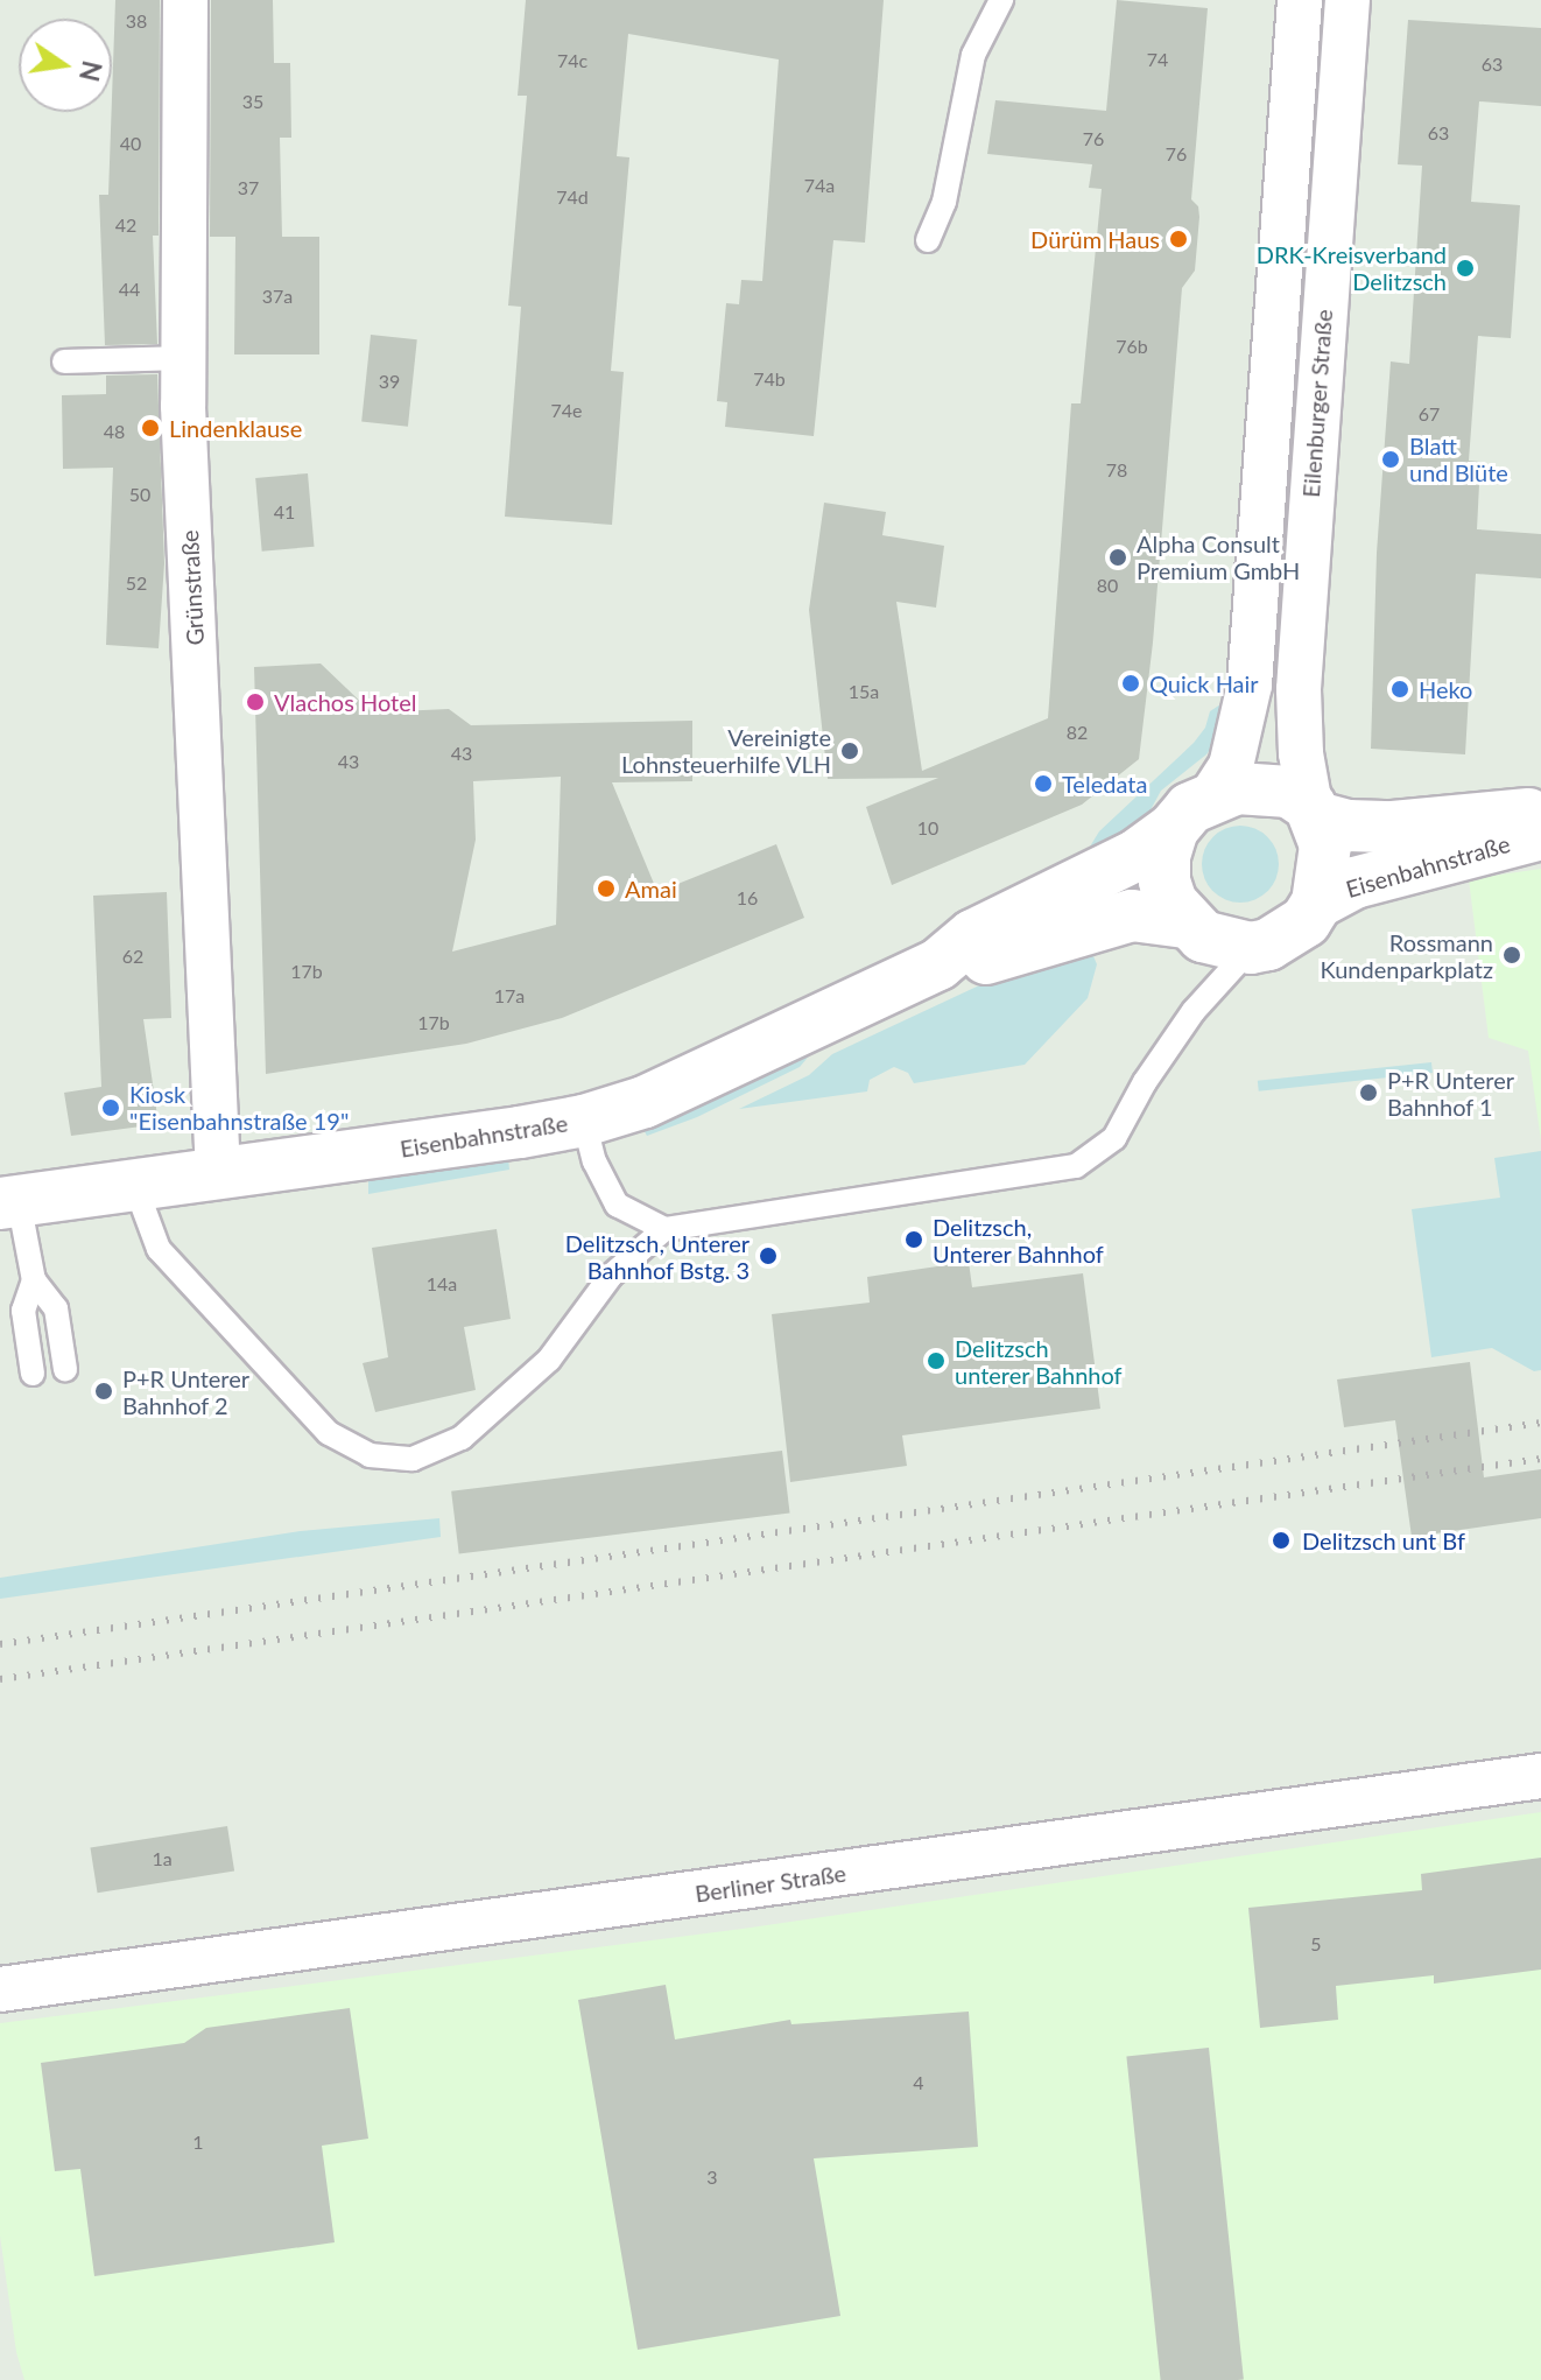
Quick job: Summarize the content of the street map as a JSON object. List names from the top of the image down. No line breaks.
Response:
{"streets":{"street":["Eilenburger Straße","Grünstraße","Eisenbahnstraße","Berliner Straße"]},"crossings":[["Eilenburger Straße","Eisenbahnstraße"],["Grünstraße","Eisenbahnstraße"]],"places":["Dürüm Haus","DRK-Kreisverband Delitzsch","Lindenklause","Blatt und Blüte","Alpha Consult Premium GmbH","Quick Hair","Heko","Vlachos Hotel","Vereinigte Lohnsteuerhilfe VLH","Teledata","Amai","Rossmann Kundenparkplatz","P+R Unterer Bahnhof 1","Kiosk \"Eisenbahnstraße 19\"","Delitzsch, Unterer Bahnhof","Delitzsch, Unterer Bahnhof Bstg. 3","Delitzsch unterer Bahnhof","P+R Unterer Bahnhof 2","Delitzsch unt Bf"],"house_numbers":["38","74","74c","63","35","63","76","40","76","74a","37","74d","42","44","37a","76b","74b","39","74e","67","48","78","50","41","52","80","15a","82","43","43","10","16","62","17b","17a","17b","14a","1a","5","4","1","3"],"north":"right"}
